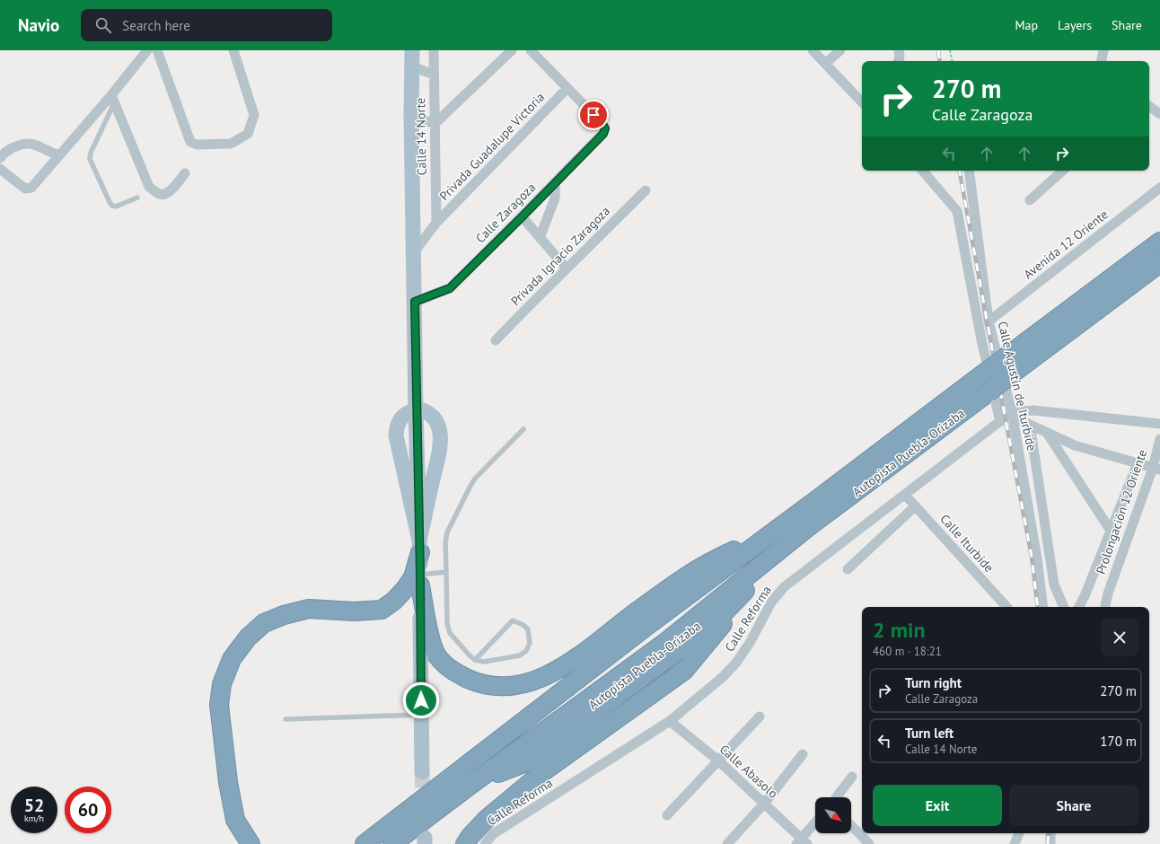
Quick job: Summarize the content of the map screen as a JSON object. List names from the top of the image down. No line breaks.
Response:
{"streets":{"highway":["Autopista Puebla-Orizaba"],"street":["Calle 14 Norte","Privada Guadalupe Victoria","Calle Zaragoza","Avenida 12 Oriente","Privada Ignacio Zaragoza","Calle Agustín de Iturbide","Prolongación 12 Oriente","Calle Iturbide","Calle Reforma","Calle Abasolo"]},"crossings":[["Calle 14 Norte","Privada Guadalupe Victoria"],["Privada Guadalupe Victoria","Calle Zaragoza"],["Avenida 12 Oriente","Calle Agustín de Iturbide"],["Calle Agustín de Iturbide","Calle Reforma"],["Calle Iturbide","Calle Reforma"],["Calle Reforma","Calle Abasolo"]],"north":"bottom right","page":{"header":"Navio","search":"Search here","nav":["Map","Layers","Share"],"turn":["270 m","Calle Zaragoza"],"heading":["2 min","460 m · 18:21"],"list":[{"name":"Turn right","note":"Calle Zaragoza","value":"270 m"},{"name":"Turn left","note":"Calle 14 Norte","value":"170 m"}],"buttons":["Exit","Share"],"speed":"52 km/h","limit":"60"}}
